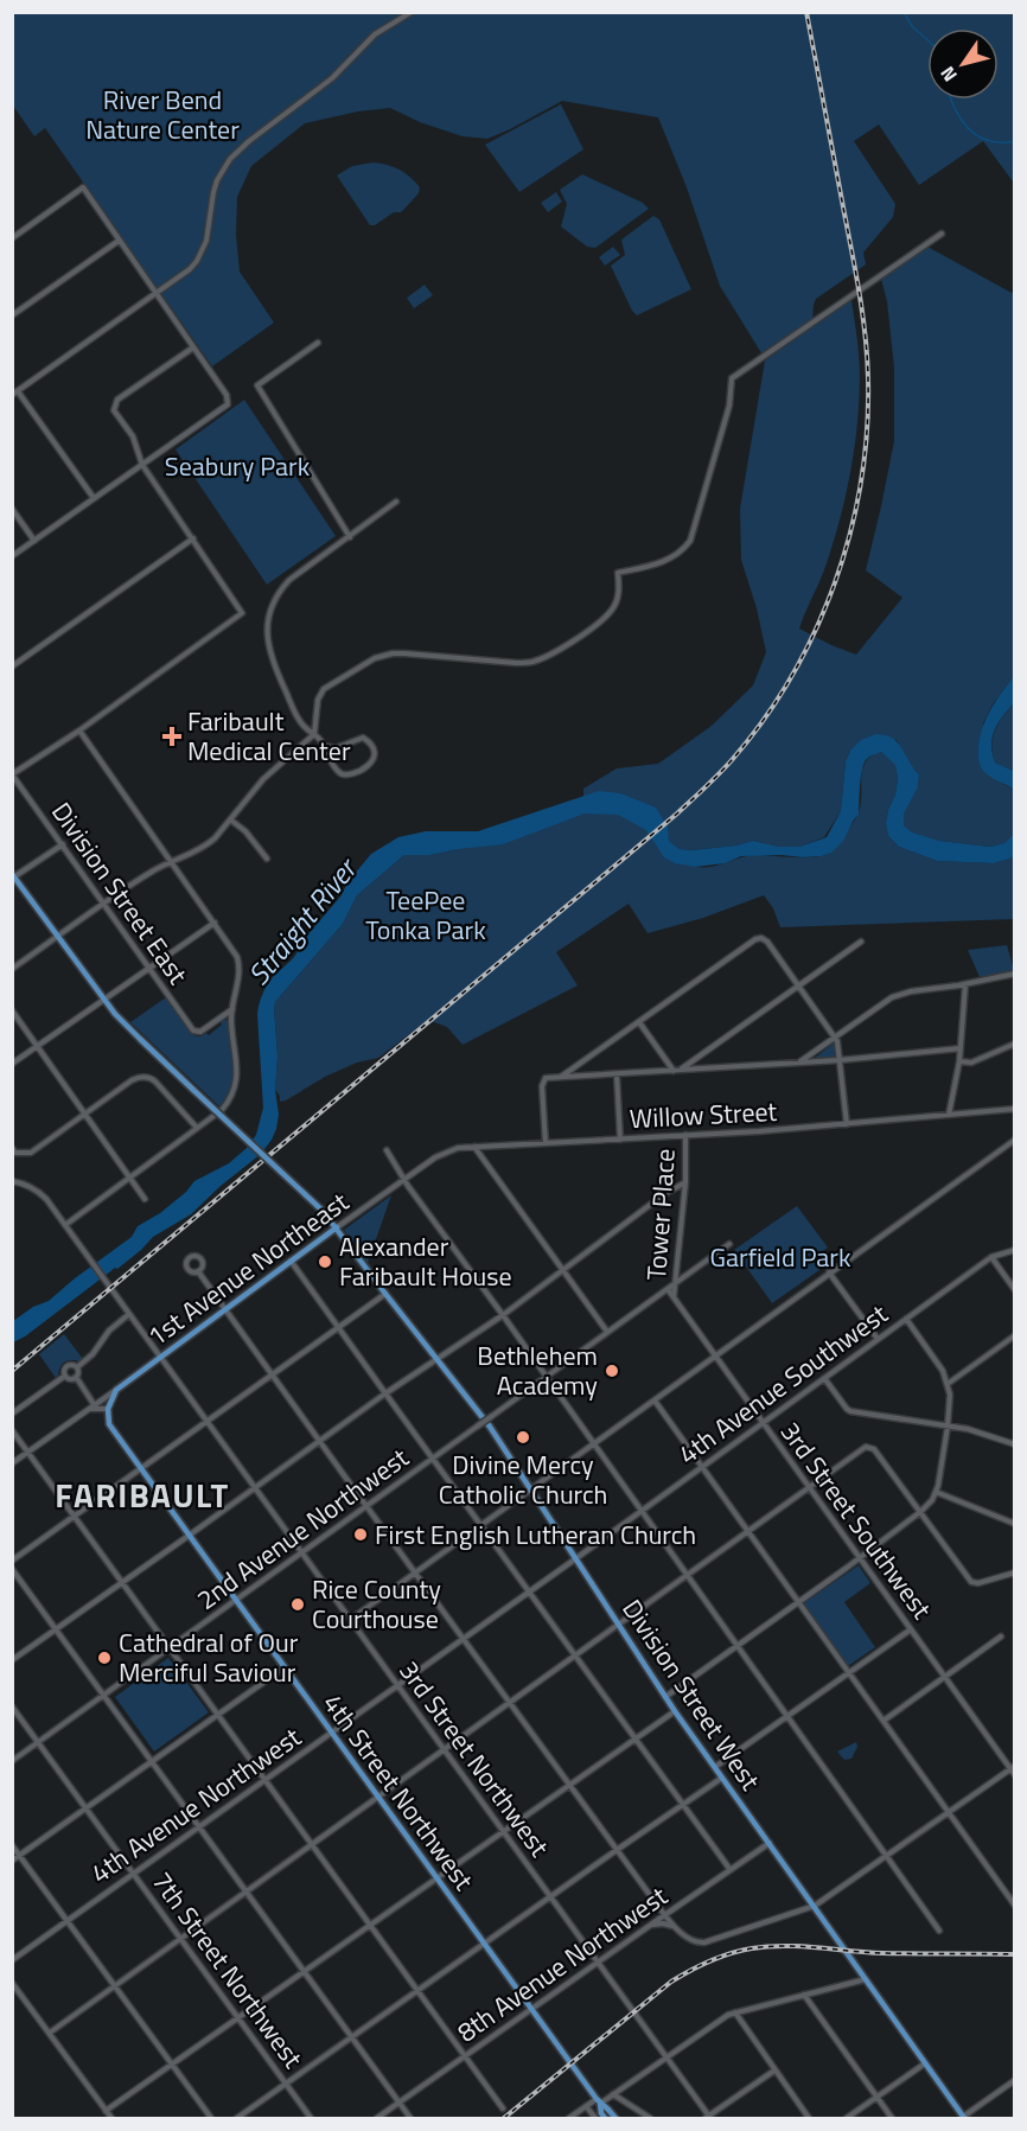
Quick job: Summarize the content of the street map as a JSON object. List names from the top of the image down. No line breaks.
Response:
{"streets":{"main road":["1st Avenue Northeast","Division Street West","4th Street Northwest"],"street":["Division Street East","Willow Street","Tower Place","4th Avenue Southwest","3rd Street Southwest","2nd Avenue Northwest","3rd Street Northwest","4th Avenue Northwest","8th Avenue Northwest","7th Street Northwest"]},"crossings":[["Willow Street","Tower Place"],["Willow Street","1st Avenue Northeast"],["Tower Place","3rd Street Southwest"],["Tower Place","2nd Avenue Northwest"],["1st Avenue Northeast","3rd Street Northwest"],["1st Avenue Northeast","4th Street Northwest"],["4th Avenue Southwest","3rd Street Southwest"],["4th Avenue Southwest","Division Street West"],["4th Avenue Southwest","4th Avenue Northwest"],["3rd Street Southwest","2nd Avenue Northwest"],["2nd Avenue Northwest","3rd Street Northwest"],["2nd Avenue Northwest","4th Street Northwest"],["2nd Avenue Northwest","7th Street Northwest"],["Division Street West","4th Avenue Northwest"],["Division Street West","8th Avenue Northwest"],["3rd Street Northwest","4th Avenue Northwest"],["3rd Street Northwest","8th Avenue Northwest"],["4th Street Northwest","4th Avenue Northwest"],["4th Street Northwest","8th Avenue Northwest"],["4th Avenue Northwest","7th Street Northwest"]],"districts":["FARIBAULT"],"water":["Straight River"],"parks":["River Bend Nature Center","Seabury Park","TeePee Tonka Park","Garfield Park"],"places":{"health":["Faribault Medical Center"],"other":["Alexander Faribault House","Bethlehem Academy","Divine Mercy Catholic Church","First English Lutheran Church","Rice County Courthouse","Cathedral of Our Merciful Saviour"]},"north":"bottom left"}
